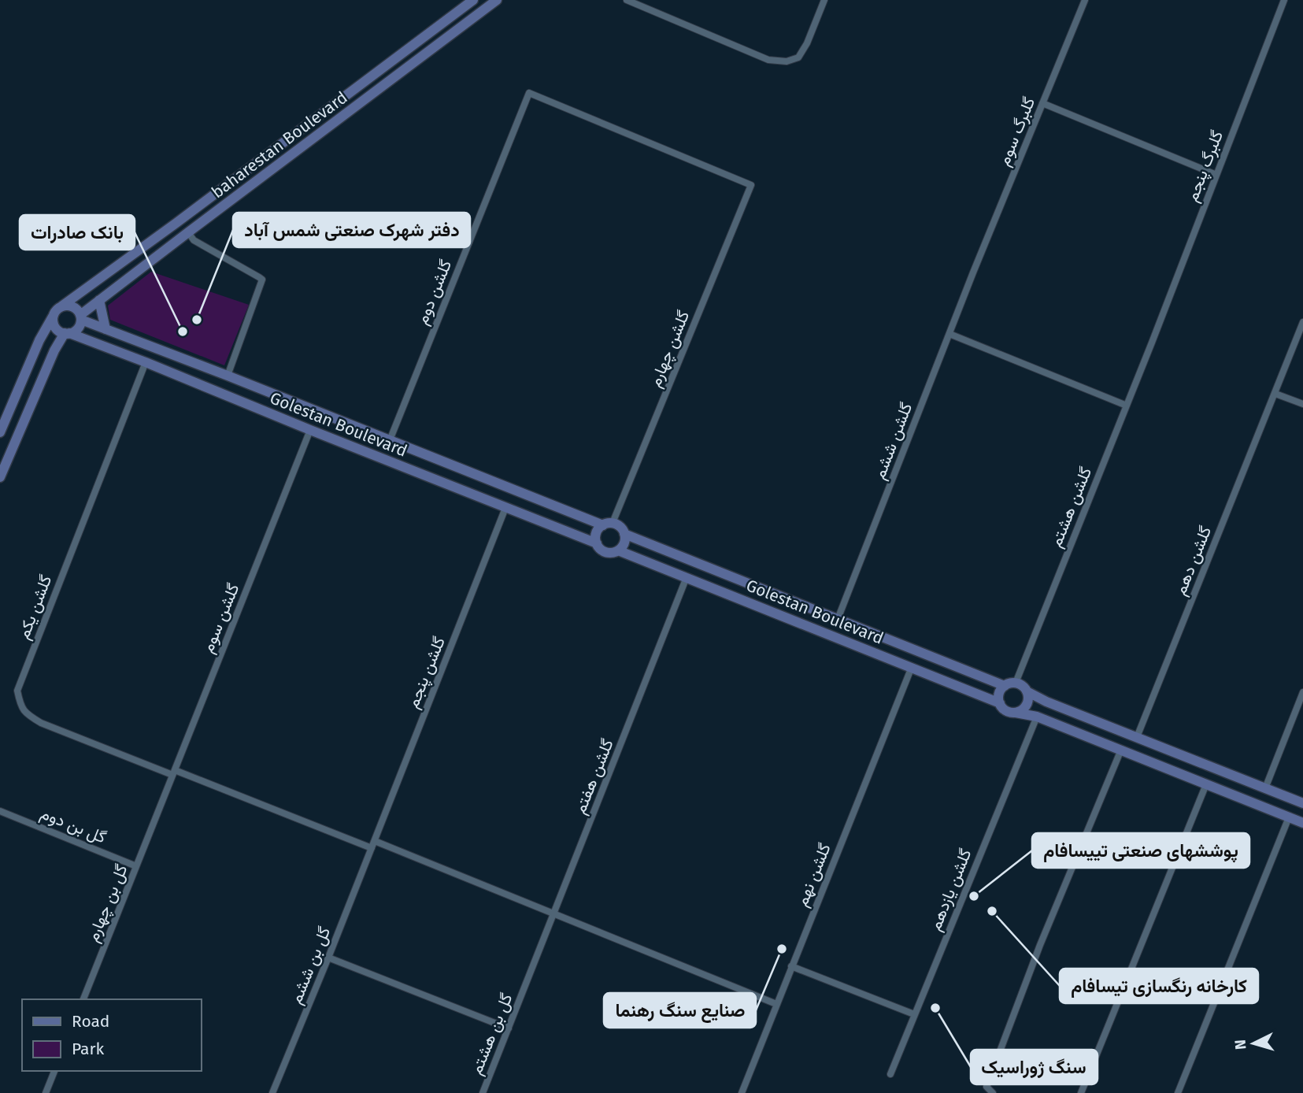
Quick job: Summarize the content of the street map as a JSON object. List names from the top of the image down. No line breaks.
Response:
{"streets":{"street":["گلبرگ سوم","baharestan Boulevard","گلبرگ پنجم","گلشن دوم","گلشن چهارم","Golestan Boulevard","گلشن ششم","گلشن هشتم","گلشن دهم","گلشن یکم","گلشن سوم","گلشن پنجم","گلشن هفتم","گل بن دوم","گلشن نهم","گلشن یازدهم","گل بن چهارم","گل بن ششم","گل بن هشتم"]},"crossings":[["گلبرگ سوم","گلشن ششم"],["baharestan Boulevard","Golestan Boulevard"],["گلبرگ پنجم","گلشن هشتم"],["گلشن دوم","گلشن چهارم"],["گلشن دوم","Golestan Boulevard"],["گلشن چهارم","Golestan Boulevard"],["Golestan Boulevard","گلشن ششم"],["Golestan Boulevard","گلشن هشتم"],["Golestan Boulevard","گلشن یکم"],["Golestan Boulevard","گلشن سوم"],["Golestan Boulevard","گلشن پنجم"],["Golestan Boulevard","گلشن هفتم"],["Golestan Boulevard","گلشن نهم"],["گلشن یکم","گلشن سوم"],["گلشن یکم","گلشن پنجم"],["گلشن یکم","گلشن هفتم"],["گلشن یکم","گلشن نهم"],["گلشن یکم","گل بن ششم"],["گلشن سوم","گل بن چهارم"],["گلشن پنجم","گل بن ششم"],["گلشن هفتم","گل بن هشتم"],["گل بن دوم","گل بن چهارم"]],"places":["دفتر شهرک صنعتی شمس آباد","بانک صادرات","پوششهای صنعتی تییسافام","کارخانه رنگسازی تیسافام","صنایع سنگ رهنما","سنگ ژوراسیک"],"legend":["Road","Park"],"north":"left"}
